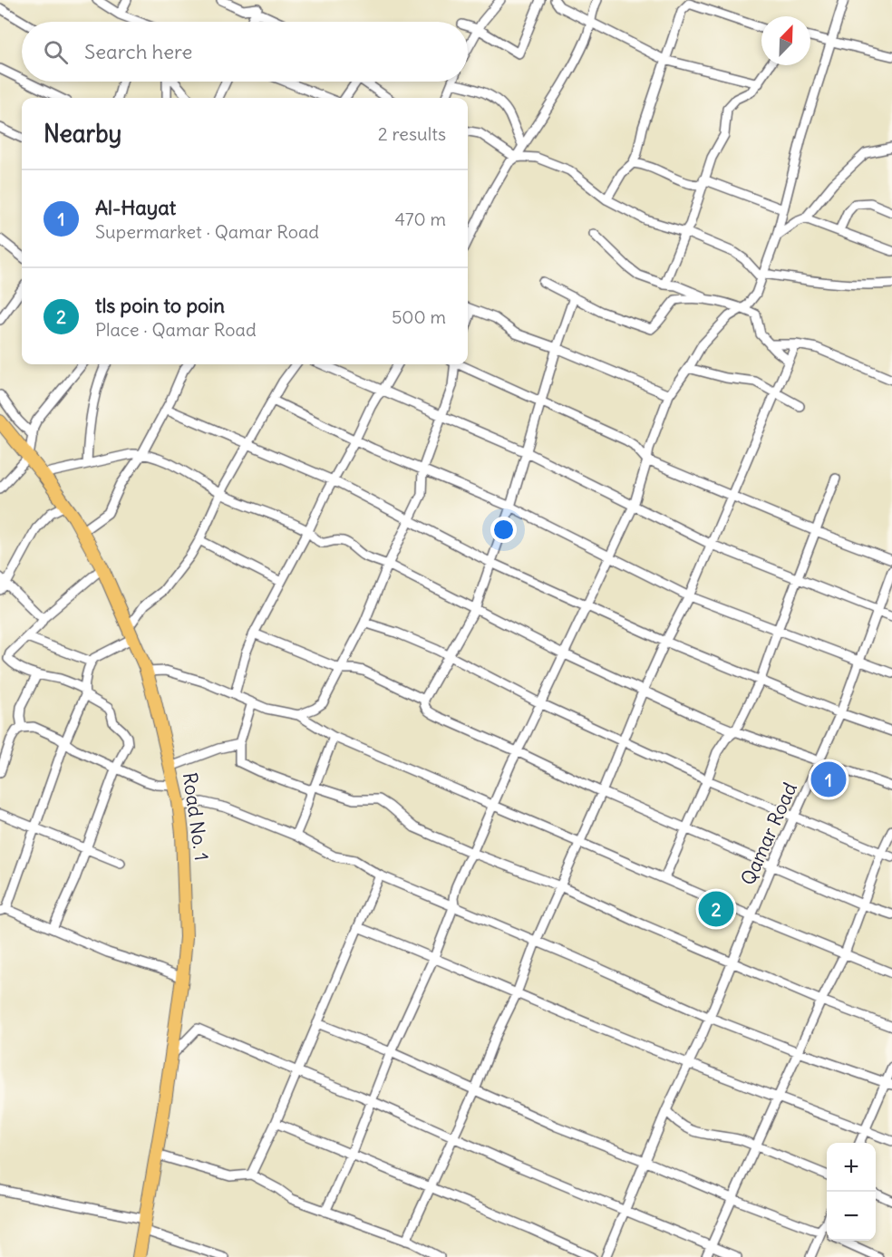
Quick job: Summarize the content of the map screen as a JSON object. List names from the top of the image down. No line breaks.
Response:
{"streets":{"highway":["Road No. 1"],"street":["Qamar Road"]},"north":"top right","page":{"search":"Search here","heading":["Nearby","2 results"],"list":[{"mark":"1","name":"Al-Hayat","note":"Supermarket · Qamar Road","value":"470 m"},{"mark":"2","name":"tls poin to poin","note":"Place · Qamar Road","value":"500 m"}],"pins":["1","2"],"map_buttons":["+","−"]}}
